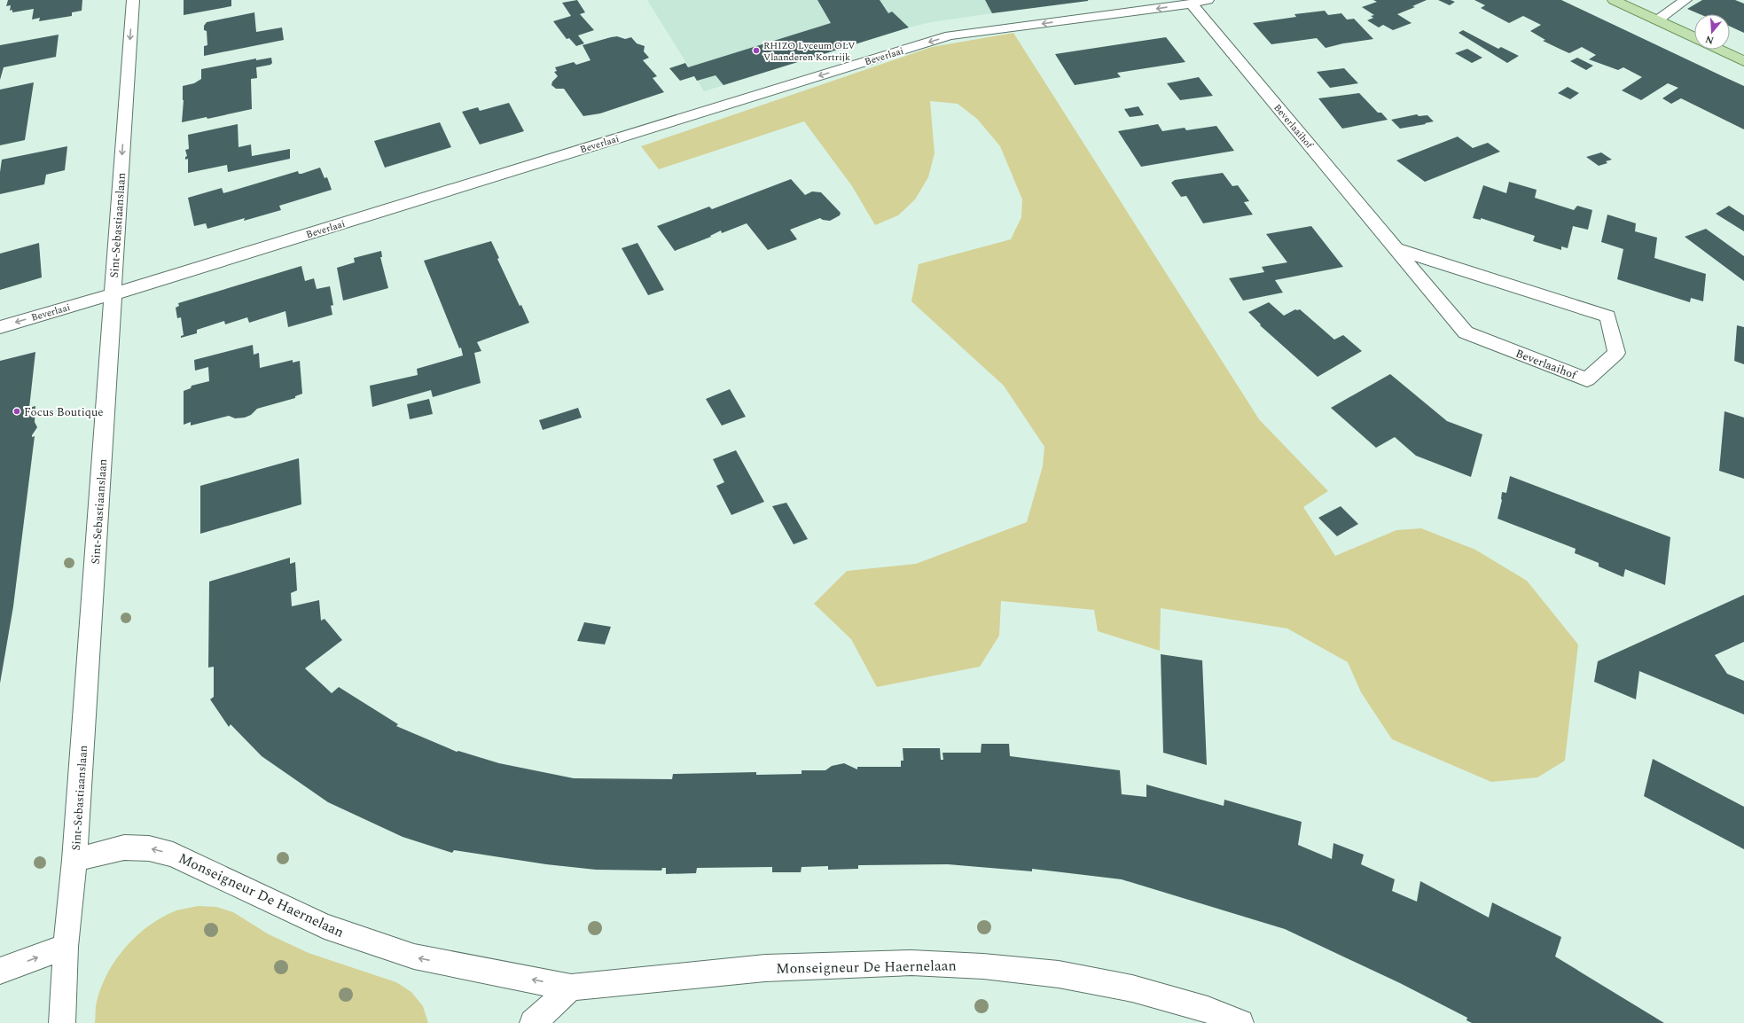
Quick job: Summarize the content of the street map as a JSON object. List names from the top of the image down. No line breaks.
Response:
{"streets":{"street":["Beverlaai","Beverlaaihof","Sint-Sebastiaanslaan","Monseigneur De Haernelaan"]},"crossings":[["Beverlaai","Beverlaaihof"],["Beverlaai","Sint-Sebastiaanslaan"],["Sint-Sebastiaanslaan","Monseigneur De Haernelaan"]],"one_way":["Beverlaai","Monseigneur De Haernelaan"],"places":["RHIZO Lyceum OLV Vlaanderen Kortrijk","Focus Boutique"],"north":"bottom"}
